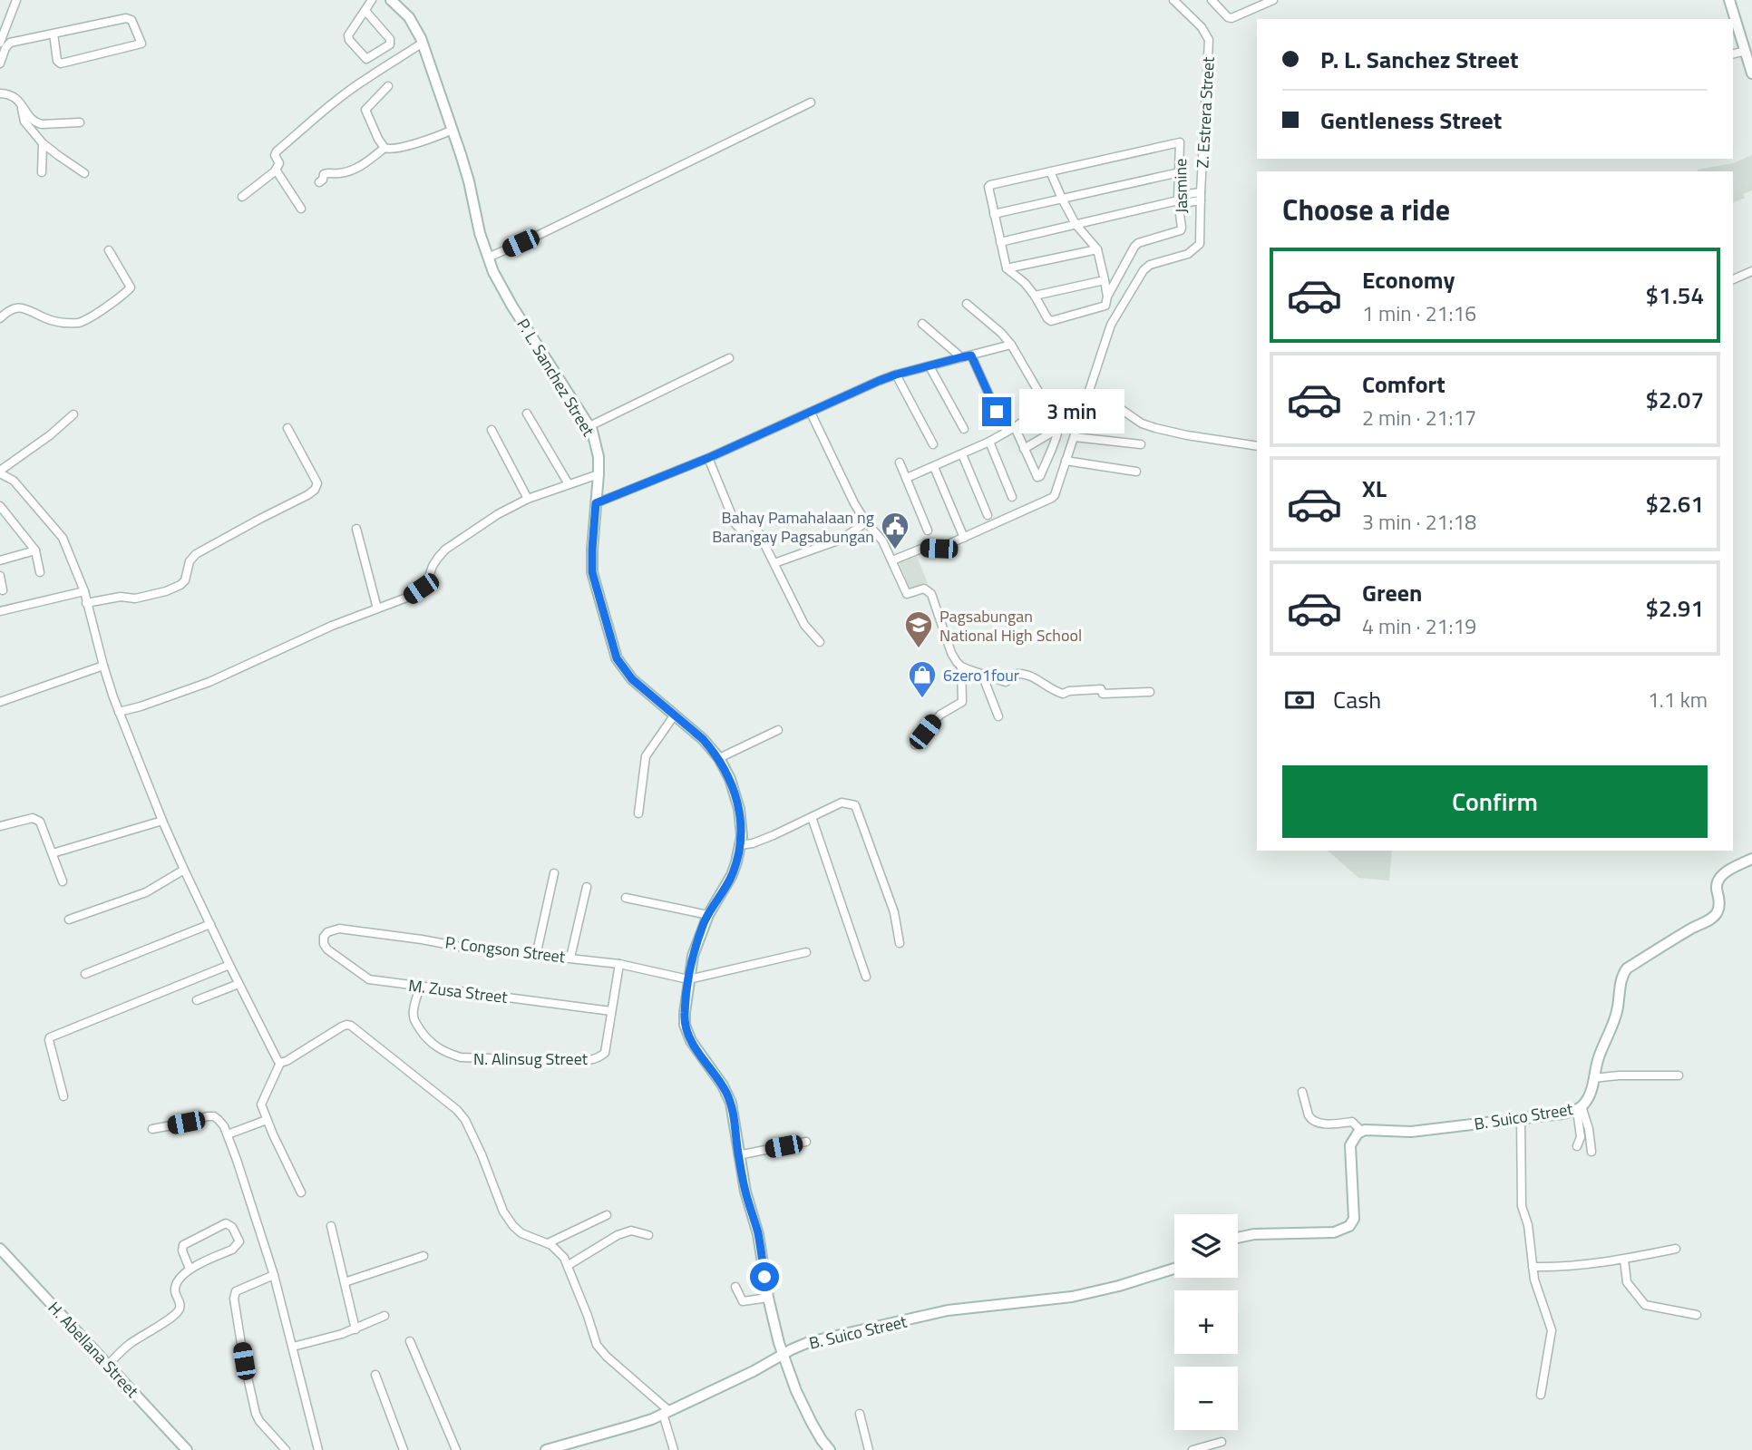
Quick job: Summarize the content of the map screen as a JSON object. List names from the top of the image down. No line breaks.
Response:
{"streets":{"street":["Z. Estrera Street","Jasmine","P. L. Sanchez Street","P. Congson Street","M. Zusa Street","N. Alinsug Street","B. Suico Street","H. Abellana Street"]},"crossings":[["P. L. Sanchez Street","P. Congson Street"],["P. L. Sanchez Street","B. Suico Street"],["P. Congson Street","M. Zusa Street"],["P. Congson Street","N. Alinsug Street"],["M. Zusa Street","N. Alinsug Street"]],"places":{"public building":["Bahay Pamahalaan ng Barangay Pagsabungan"],"school or university":["Pagsabungan National High School"],"shop":["6zero1four"]},"page":{"banner":["P. L. Sanchez Street","Gentleness Street"],"heading":"Choose a ride","list":[{"name":"Economy","note":"1 min · 21:16","value":"$1.54"},{"name":"Comfort","note":"2 min · 21:17","value":"$2.07"},{"name":"XL","note":"3 min · 21:18","value":"$2.61"},{"name":"Green","note":"4 min · 21:19","value":"$2.91"}],"bubble":"3 min","pay":["Cash","1.1 km"],"buttons":"Confirm","map_buttons":["+","−"]}}
